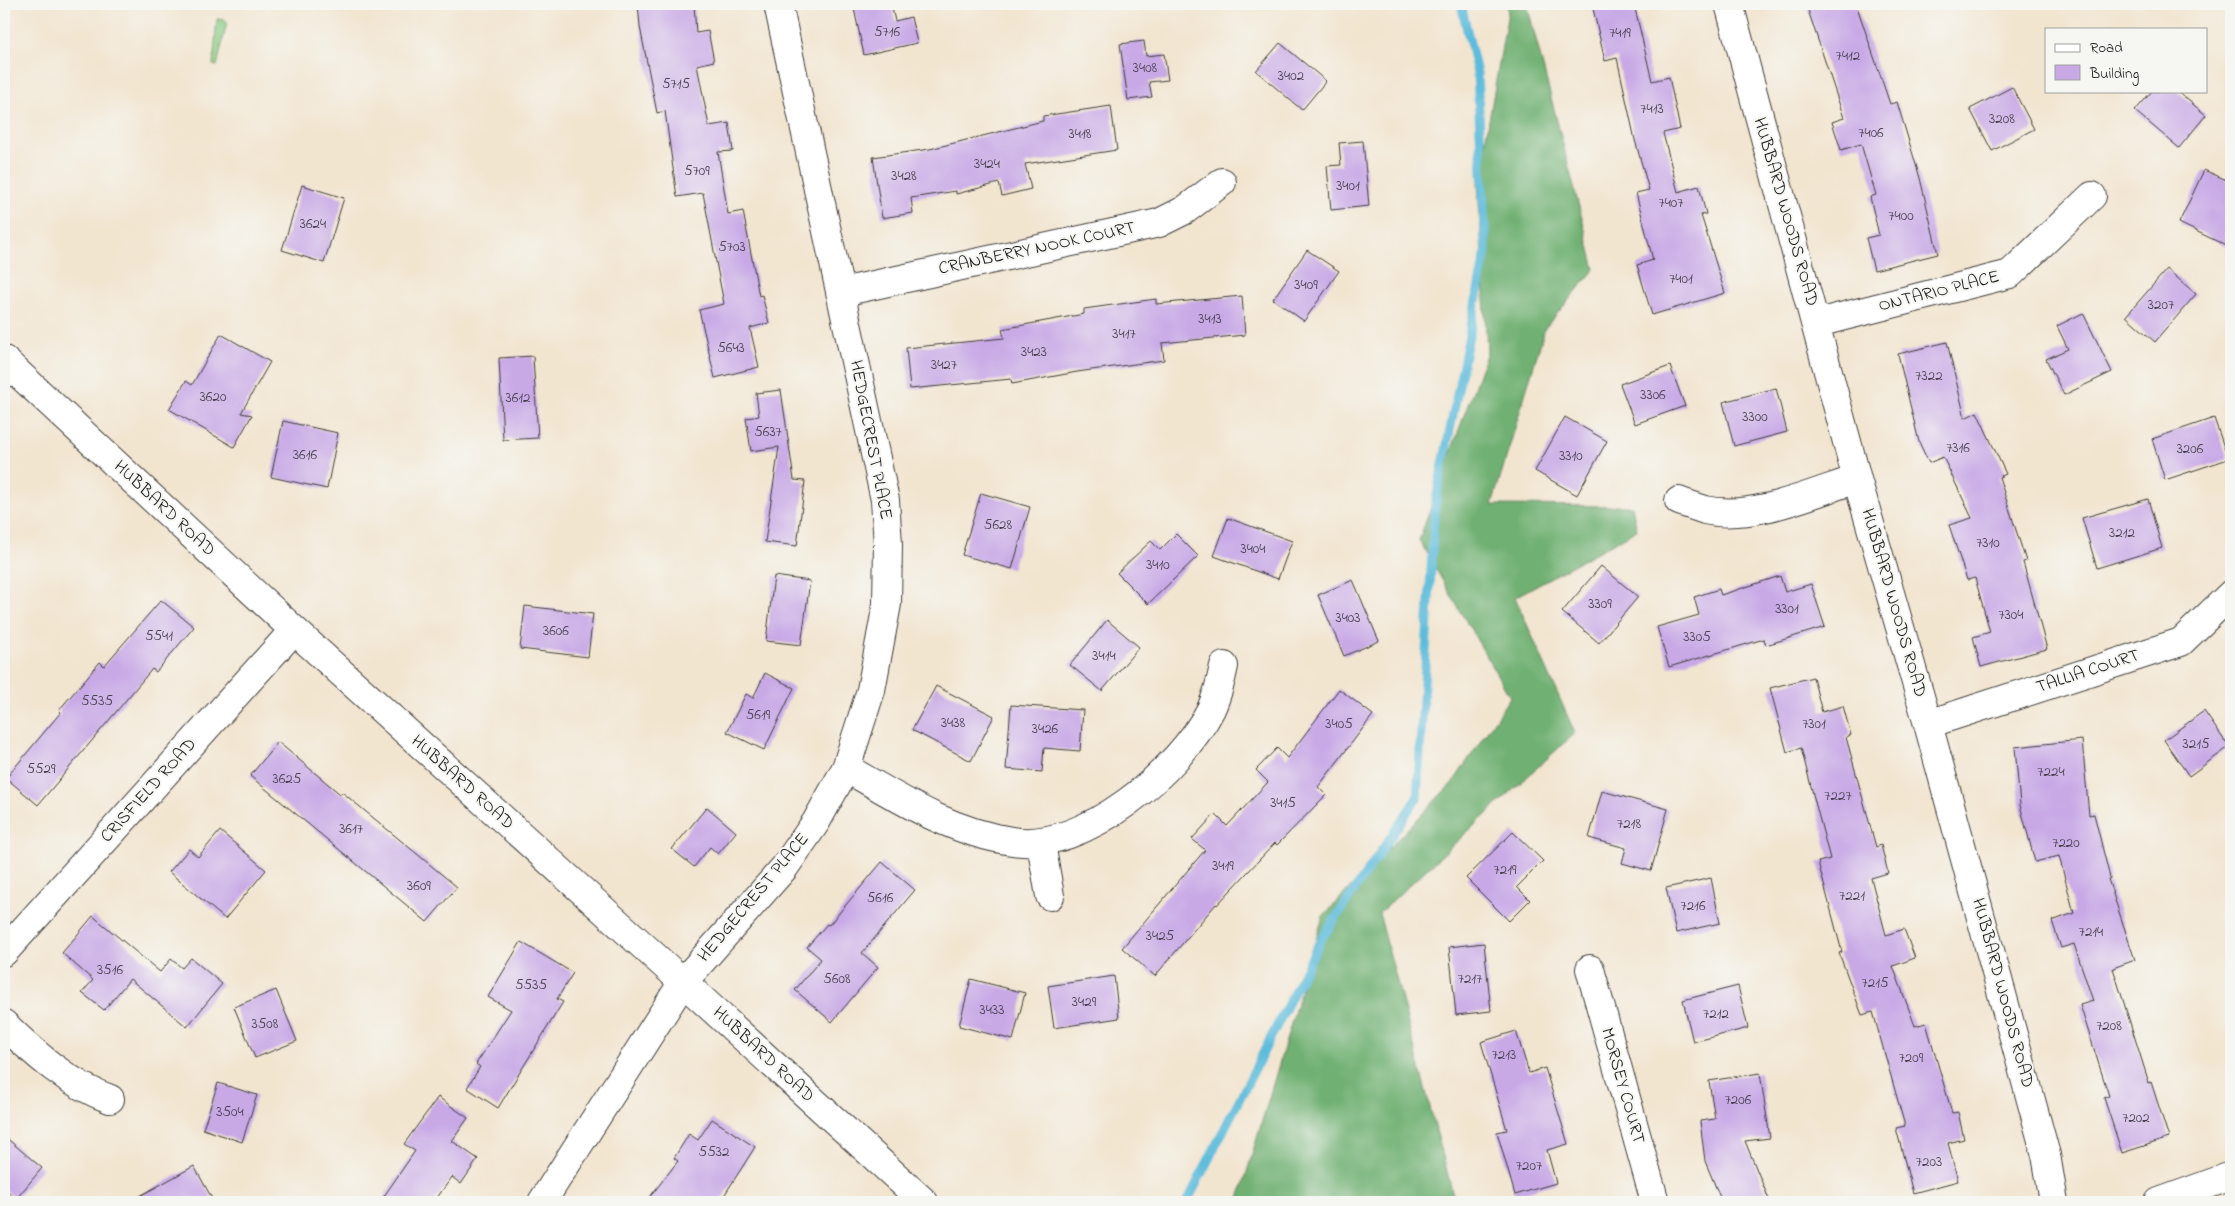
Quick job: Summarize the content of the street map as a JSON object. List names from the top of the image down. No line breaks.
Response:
{"streets":{"street":["HUBBARD WOODS ROAD","CRANBERRY NOOK COURT","ONTARIO PLACE","HEDGECREST PLACE","HUBBARD ROAD","TALLIA COURT","CRISFIELD ROAD","MORSEY COURT"]},"crossings":[["HUBBARD WOODS ROAD","ONTARIO PLACE"],["HUBBARD WOODS ROAD","TALLIA COURT"],["CRANBERRY NOOK COURT","HEDGECREST PLACE"],["HEDGECREST PLACE","HUBBARD ROAD"],["HUBBARD ROAD","CRISFIELD ROAD"]],"house_numbers":["5716","7419","7412","3408","3402","5715","7413","3208","7406","3418","3424","5709","3428","3401","7407","7400","3624","5703","7401","3409","3207","3413","3417","5643","3423","3427","7322","3306","3620","3612","3300","5637","7316","3206","3616","3310","5628","3212","7310","3404","3410","3309","3301","7304","3403","3606","5541","3305","3414","5535","5619","3438","3405","7301","3426","3215","5529","7224","3625","7227","3415","7218","3617","7220","3419","7219","3609","7221","5616","7216","7214","3425","3516","5608","7217","7215","5535","3429","3433","7212","3508","7208","7213","7209","7206","3504","7202","5532","7203","7207"],"legend":["Road","Building"]}
